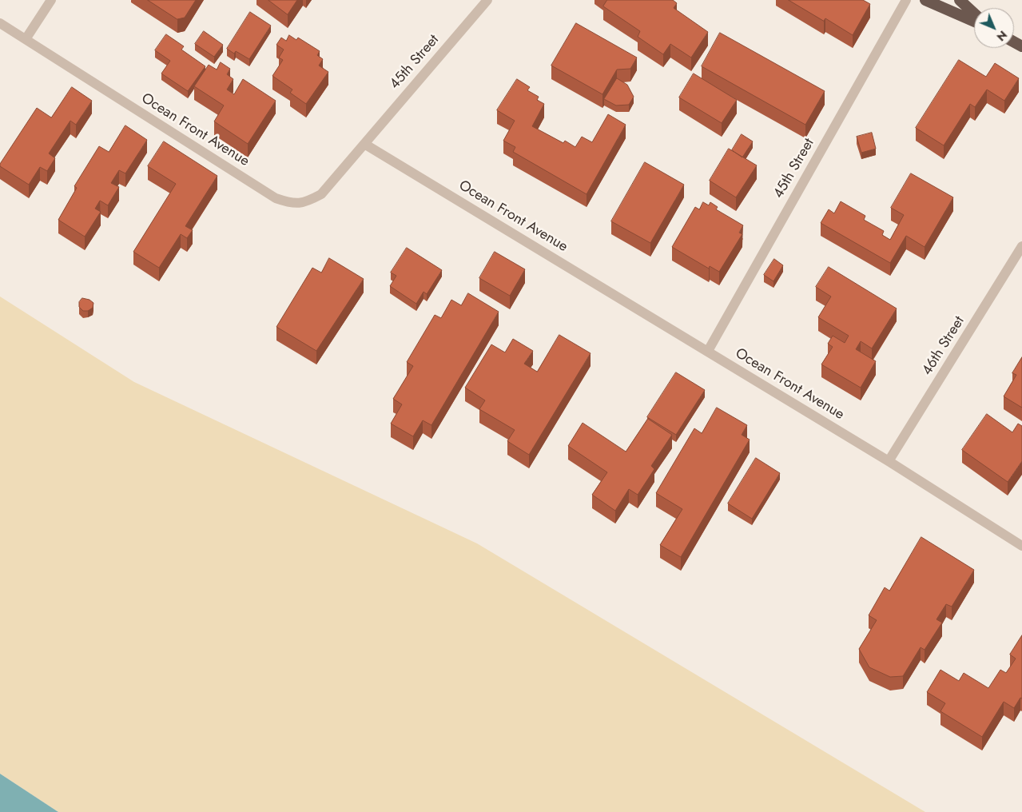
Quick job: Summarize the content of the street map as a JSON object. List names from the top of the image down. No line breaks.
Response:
{"streets":{"street":["45th Street","Ocean Front Avenue","46th Street"]},"crossings":[["45th Street","Ocean Front Avenue"],["Ocean Front Avenue","46th Street"]],"north":"bottom right"}
